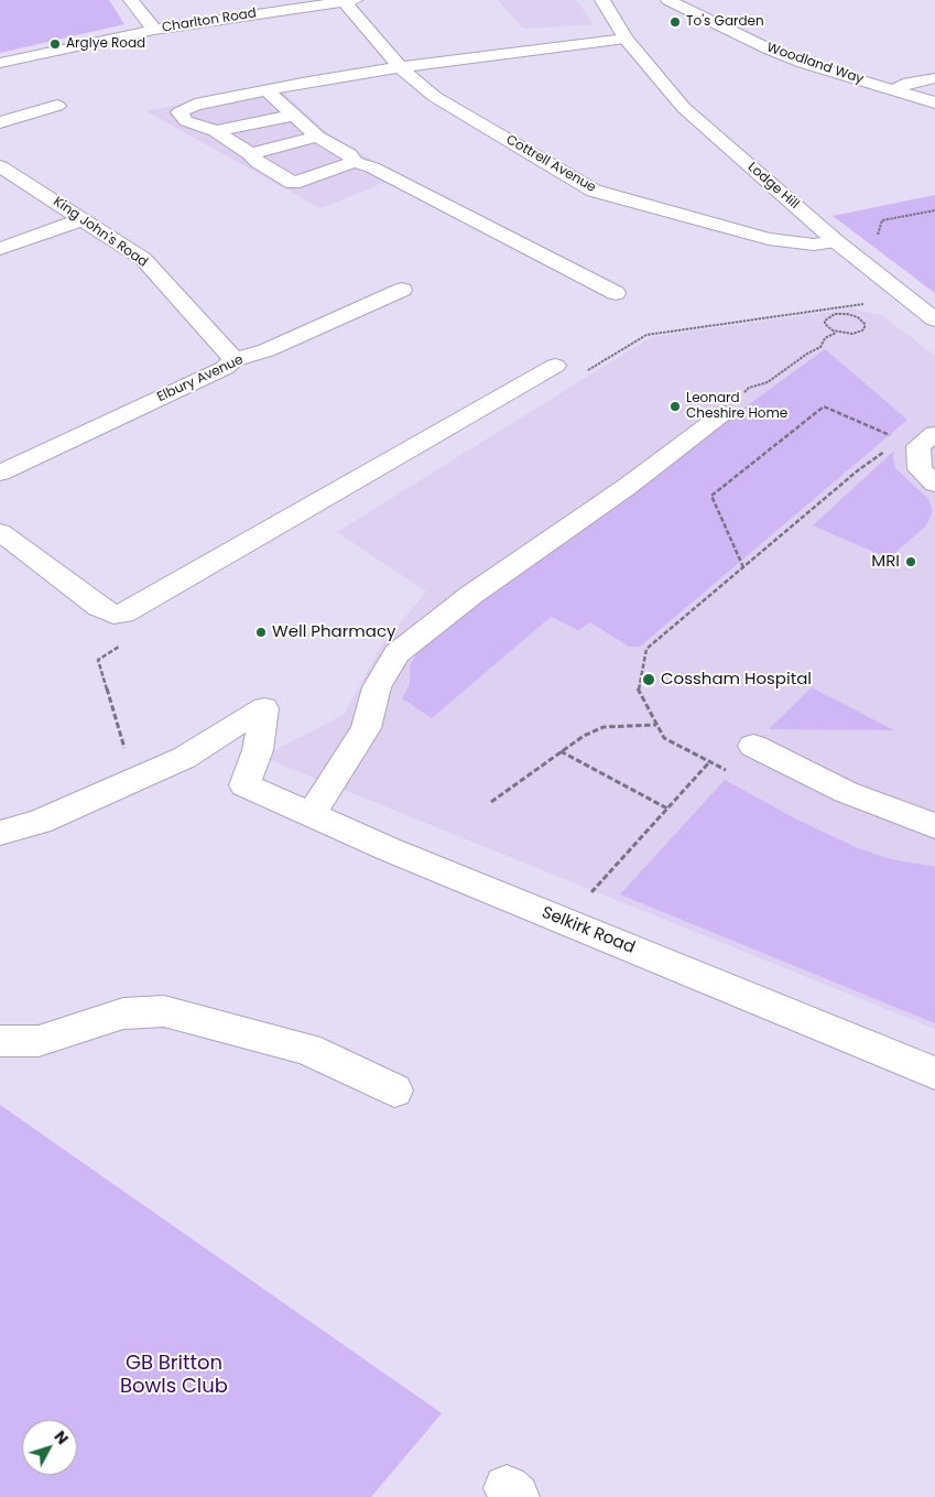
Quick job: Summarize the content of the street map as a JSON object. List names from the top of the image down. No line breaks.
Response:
{"streets":{"street":["Charlton Road","Woodland Way","Cottrell Avenue","Lodge Hill","King John's Road","Elbury Avenue","Selkirk Road"]},"crossings":[["Charlton Road","Cottrell Avenue"],["Cottrell Avenue","Lodge Hill"],["King John's Road","Elbury Avenue"]],"parks":["GB Britton Bowls Club"],"places":["To's Garden","Arglye Road","Leonard Cheshire Home","MRI","Well Pharmacy","Cossham Hospital"],"north":"top right"}
